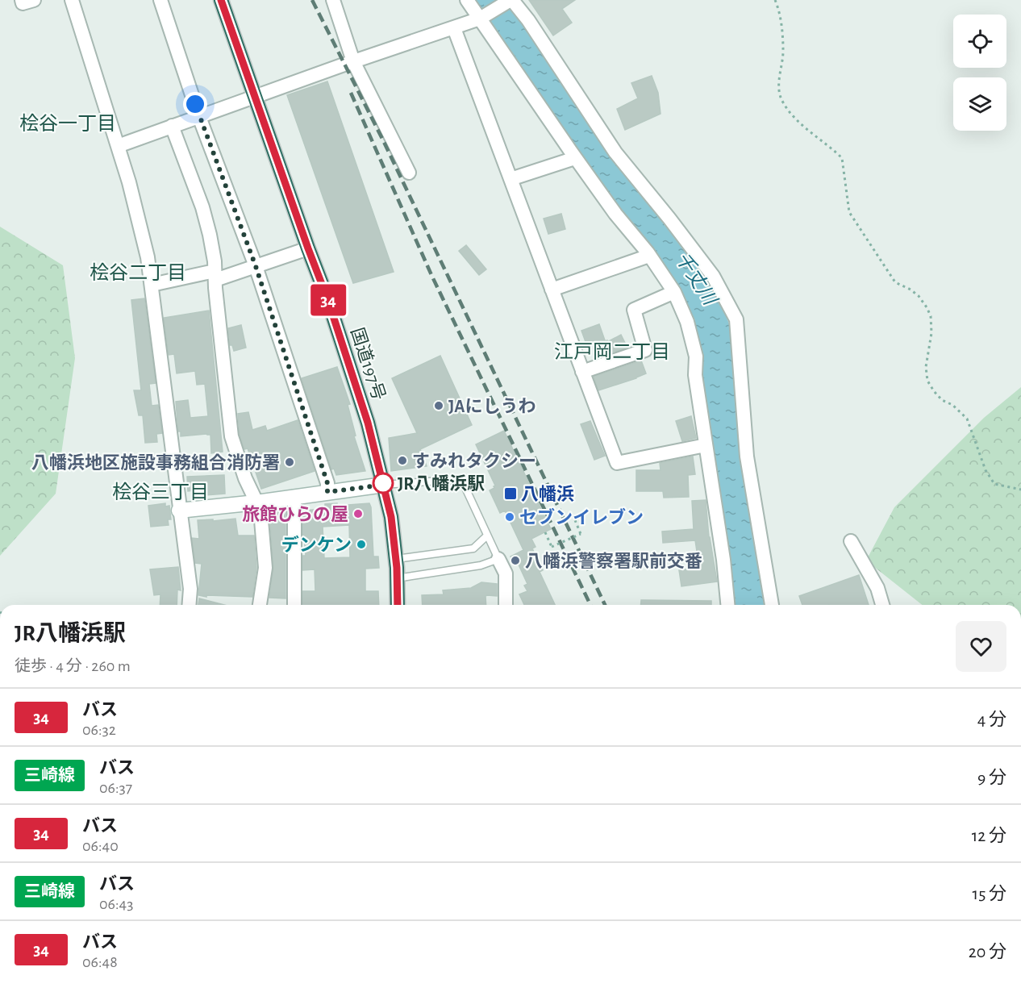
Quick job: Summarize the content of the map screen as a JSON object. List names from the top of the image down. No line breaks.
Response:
{"streets":{"highway":["国道197号"]},"districts":["桧谷一丁目","桧谷二丁目","江戸岡二丁目","桧谷三丁目"],"water":["千丈川"],"places":{"other":["JAにしうわ","すみれタクシー","八幡浜地区施設事務組合消防署","JR八幡浜駅","旅館ひらの屋","セブンイレブン","デンケン","八幡浜警察署駅前交番"],"transit":["八幡浜"]},"lines":["bus line 34"],"page":{"on_map":"34","heading":["JR八幡浜駅","徒歩 · 4 分 · 260 m"],"list":[{"mark":"34","name":"バス","note":"06:32","value":"4 分"},{"mark":"三崎線","name":"バス","note":"06:37","value":"9 分"},{"mark":"34","name":"バス","note":"06:40","value":"12 分"},{"mark":"三崎線","name":"バス","note":"06:43","value":"15 分"},{"mark":"34","name":"バス","note":"06:48","value":"20 分"}]}}
